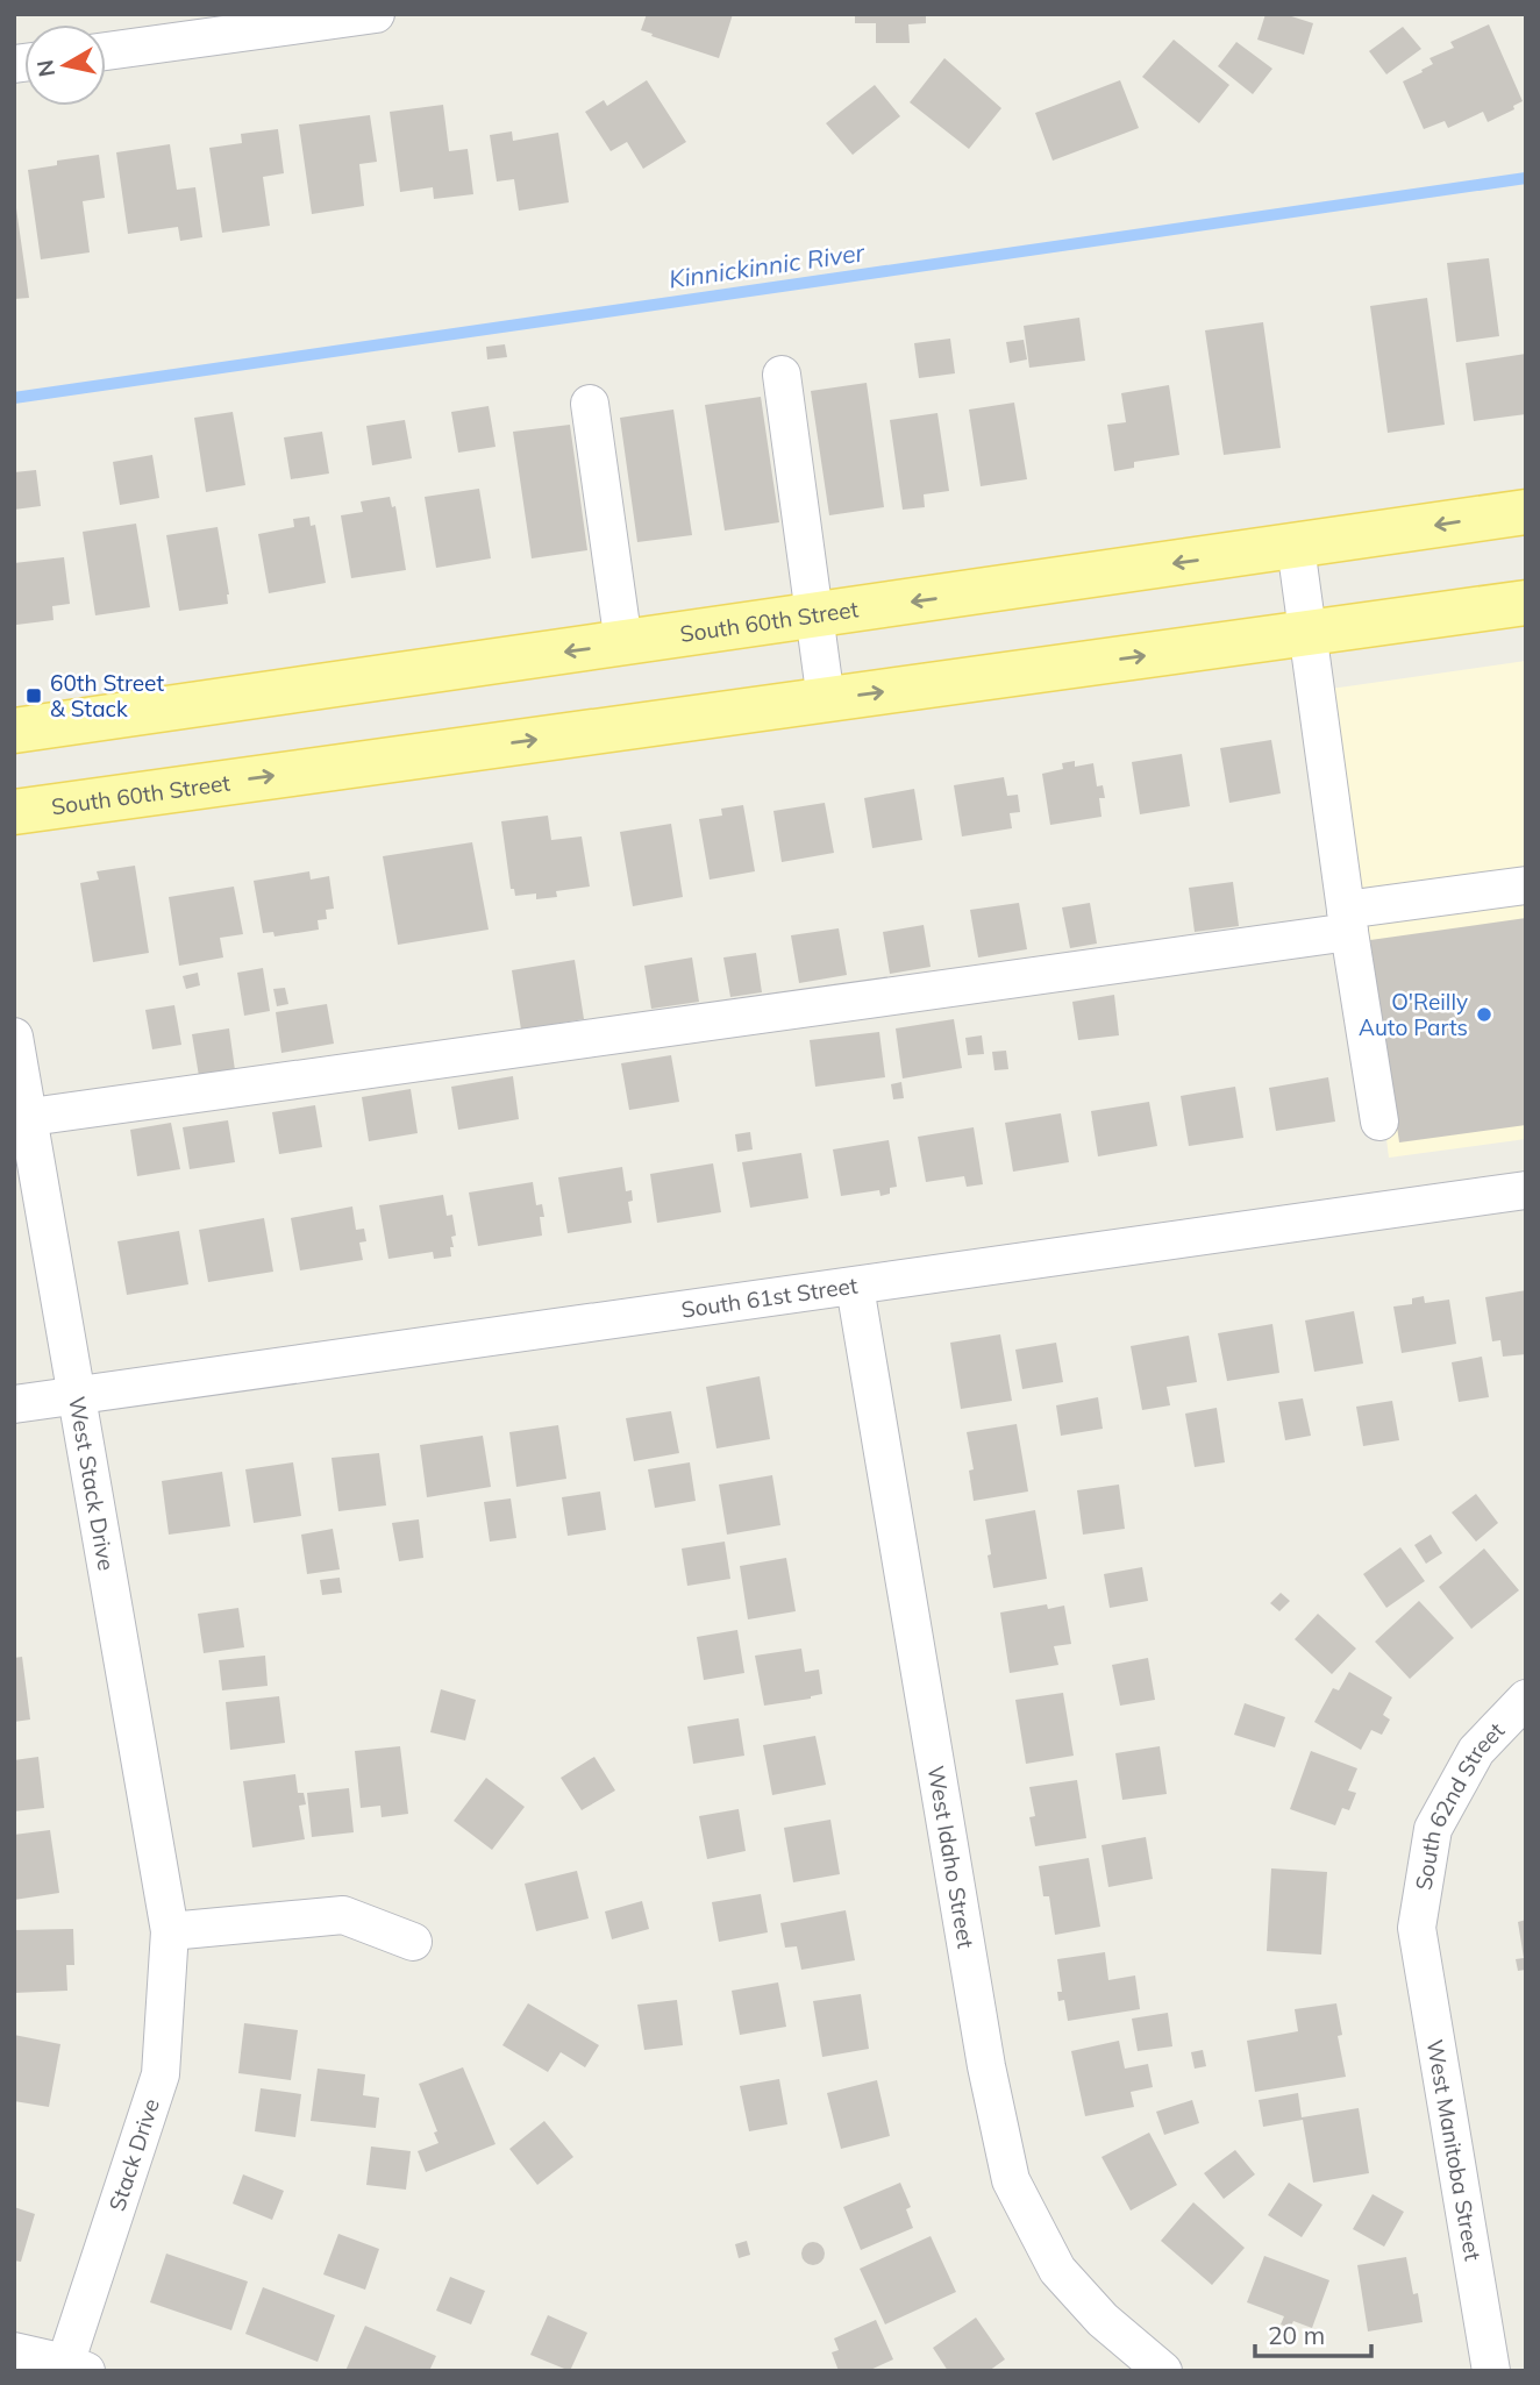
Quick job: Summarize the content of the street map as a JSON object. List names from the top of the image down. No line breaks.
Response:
{"streets":{"main road":["South 60th Street"],"street":["South 61st Street","West Stack Drive","South 62nd Street","West Idaho Street","West Manitoba Street","Stack Drive"]},"crossings":[["South 61st Street","West Stack Drive"],["South 61st Street","West Idaho Street"],["West Stack Drive","Stack Drive"],["South 62nd Street","West Manitoba Street"]],"water":["Kinnickinnic River"],"places":{"transit":["60th Street & Stack"],"other":["O'Reilly Auto Parts"]},"scale_bar":"20 m","north":"left"}
